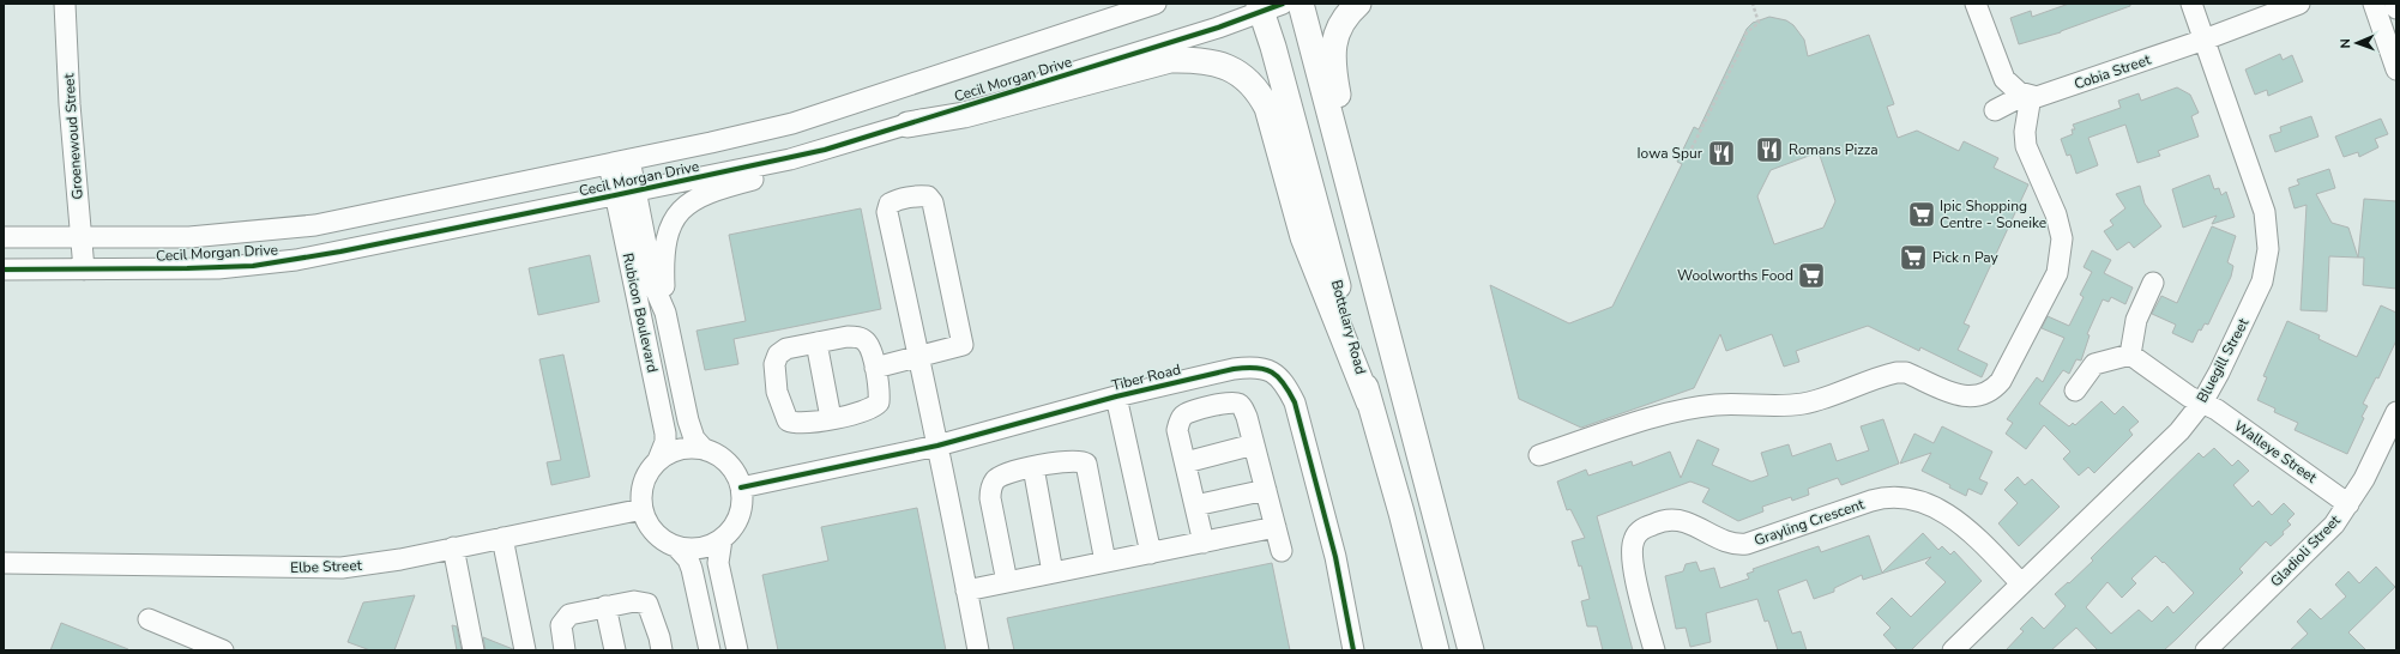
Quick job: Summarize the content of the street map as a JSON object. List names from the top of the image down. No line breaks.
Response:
{"streets":{"main road":["Bottelary Road"],"street":["Cobia Street","Cecil Morgan Drive","Groenewoud Street","Rubicon Boulevard","Bluegill Street","Tiber Road","Walleye Street","Grayling Crescent","Gladioli Street","Elbe Street"]},"crossings":[["Cobia Street","Bluegill Street"],["Cecil Morgan Drive","Groenewoud Street"],["Cecil Morgan Drive","Rubicon Boulevard"],["Cecil Morgan Drive","Bottelary Road"],["Rubicon Boulevard","Tiber Road"],["Rubicon Boulevard","Elbe Street"],["Bluegill Street","Walleye Street"],["Bluegill Street","Grayling Crescent"],["Tiber Road","Elbe Street"],["Walleye Street","Gladioli Street"]],"places":{"restaurant":["Romans Pizza","Iowa Spur"],"supermarket":["Ipic Shopping Centre - Soneike","Pick n Pay","Woolworths Food"]},"north":"left"}
